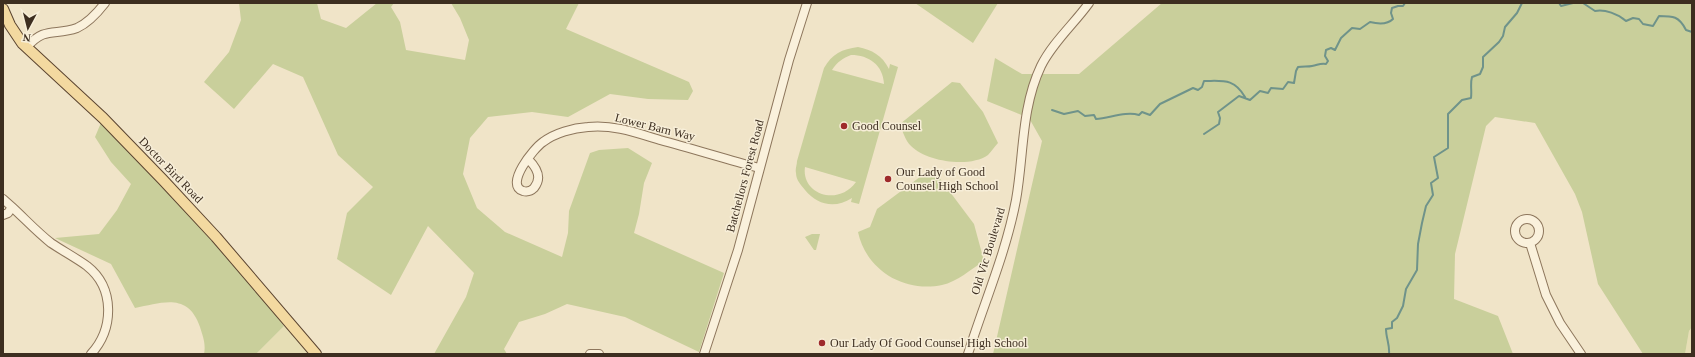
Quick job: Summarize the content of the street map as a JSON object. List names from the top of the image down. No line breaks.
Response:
{"streets":{"main road":["Doctor Bird Road"],"street":["Lower Barn Way","Batchellors Forest Road","Old Vic Boulevard"]},"crossings":[["Lower Barn Way","Batchellors Forest Road"]],"places":["Good Counsel","Our Lady of Good Counsel High School","Our Lady Of Good Counsel High School"],"north":"bottom"}
